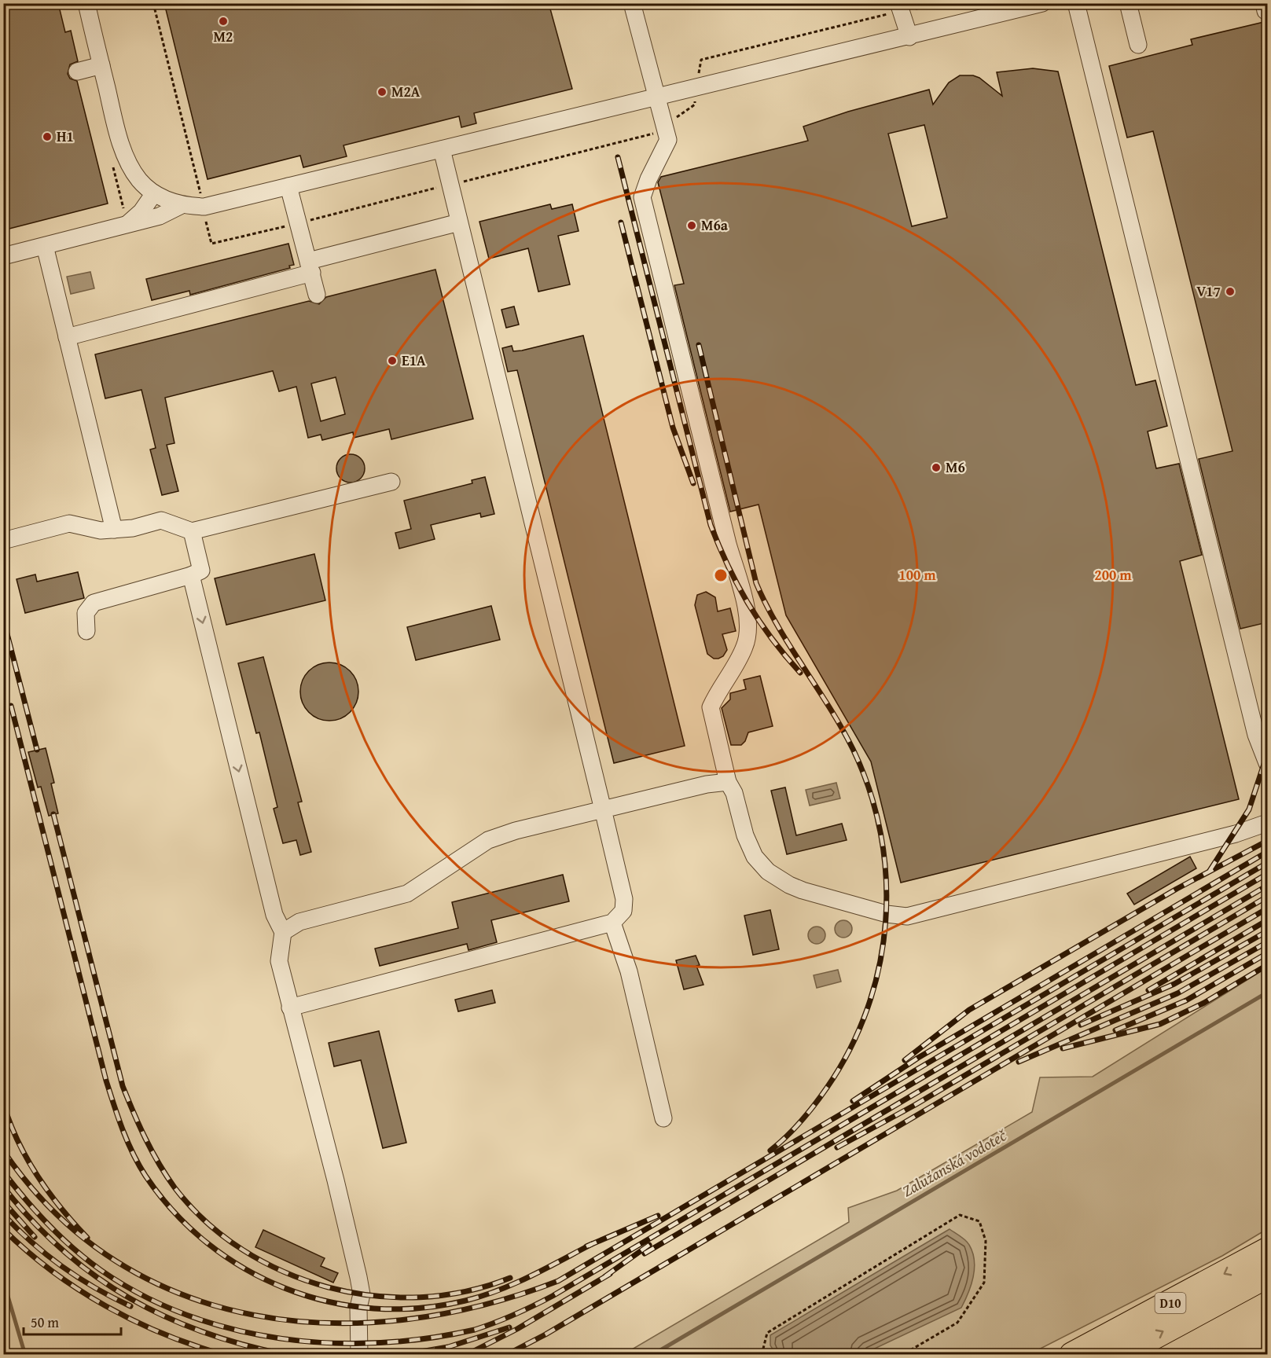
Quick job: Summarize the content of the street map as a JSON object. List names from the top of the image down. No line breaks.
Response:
{"streets":{"highway":["D10"]},"water":["Zalužanská vodoteč"],"places":["M2","M2A","H1","M6a","V17","E1A","M6"],"scale_bar":"50 m","rings":["100 m","200 m"]}
